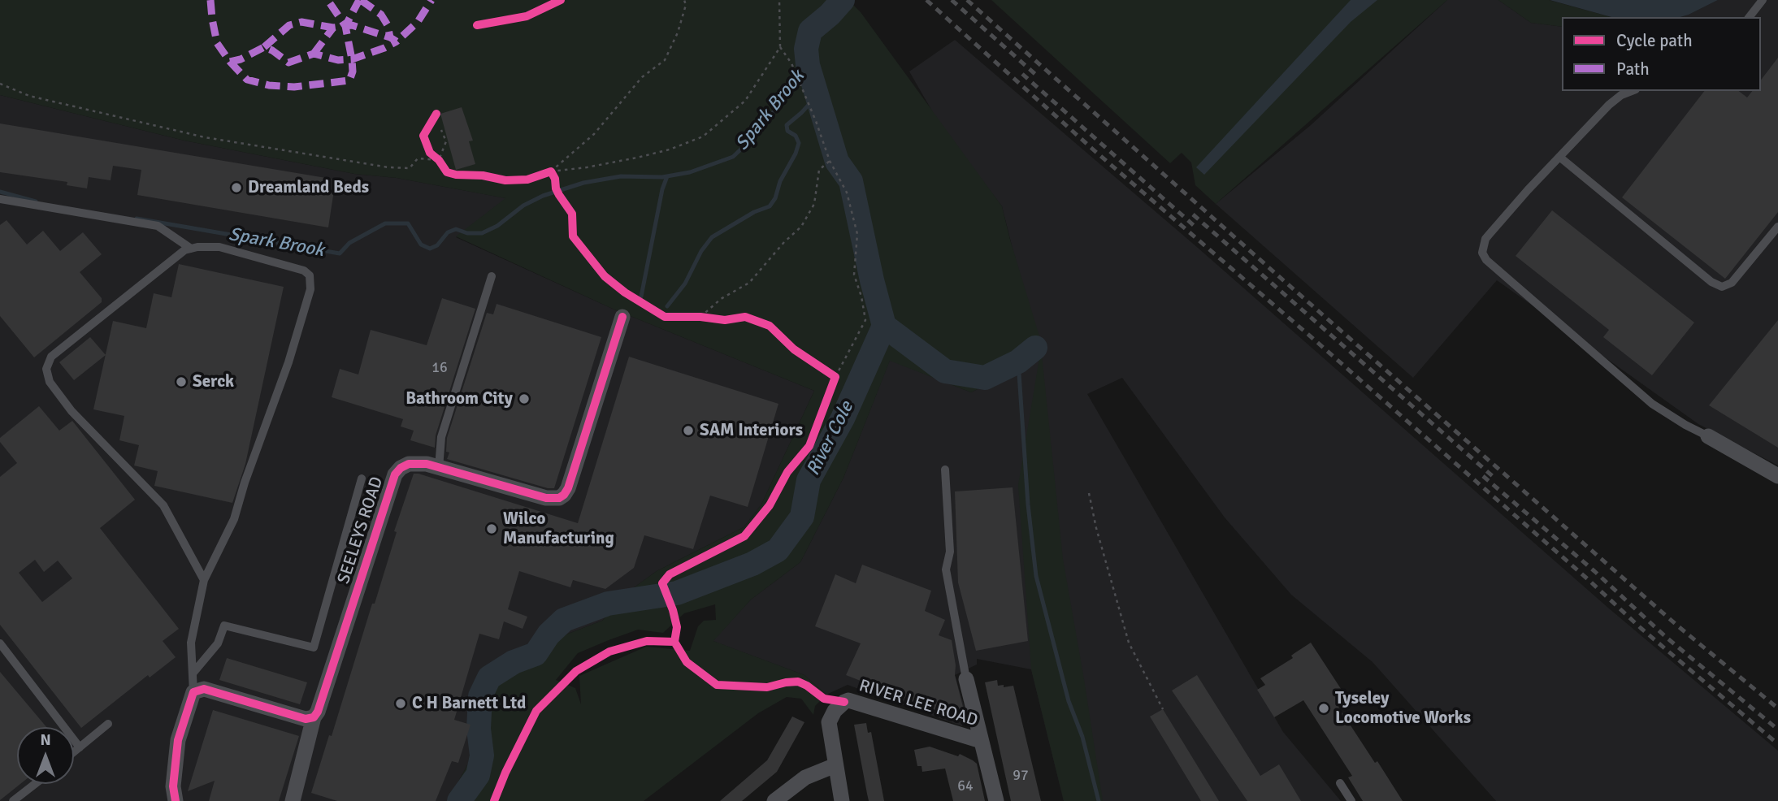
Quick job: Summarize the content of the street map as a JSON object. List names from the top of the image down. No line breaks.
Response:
{"streets":{"street":["SEELEYS ROAD","RIVER LEE ROAD"]},"water":["Spark Brook","River Cole"],"places":["Dreamland Beds","Serck","Bathroom City","SAM Interiors","Wilco Manufacturing","C H Barnett Ltd","Tyseley Locomotive Works"],"house_numbers":["16","97","64"],"legend":["Cycle path","Path"],"north":"top"}
